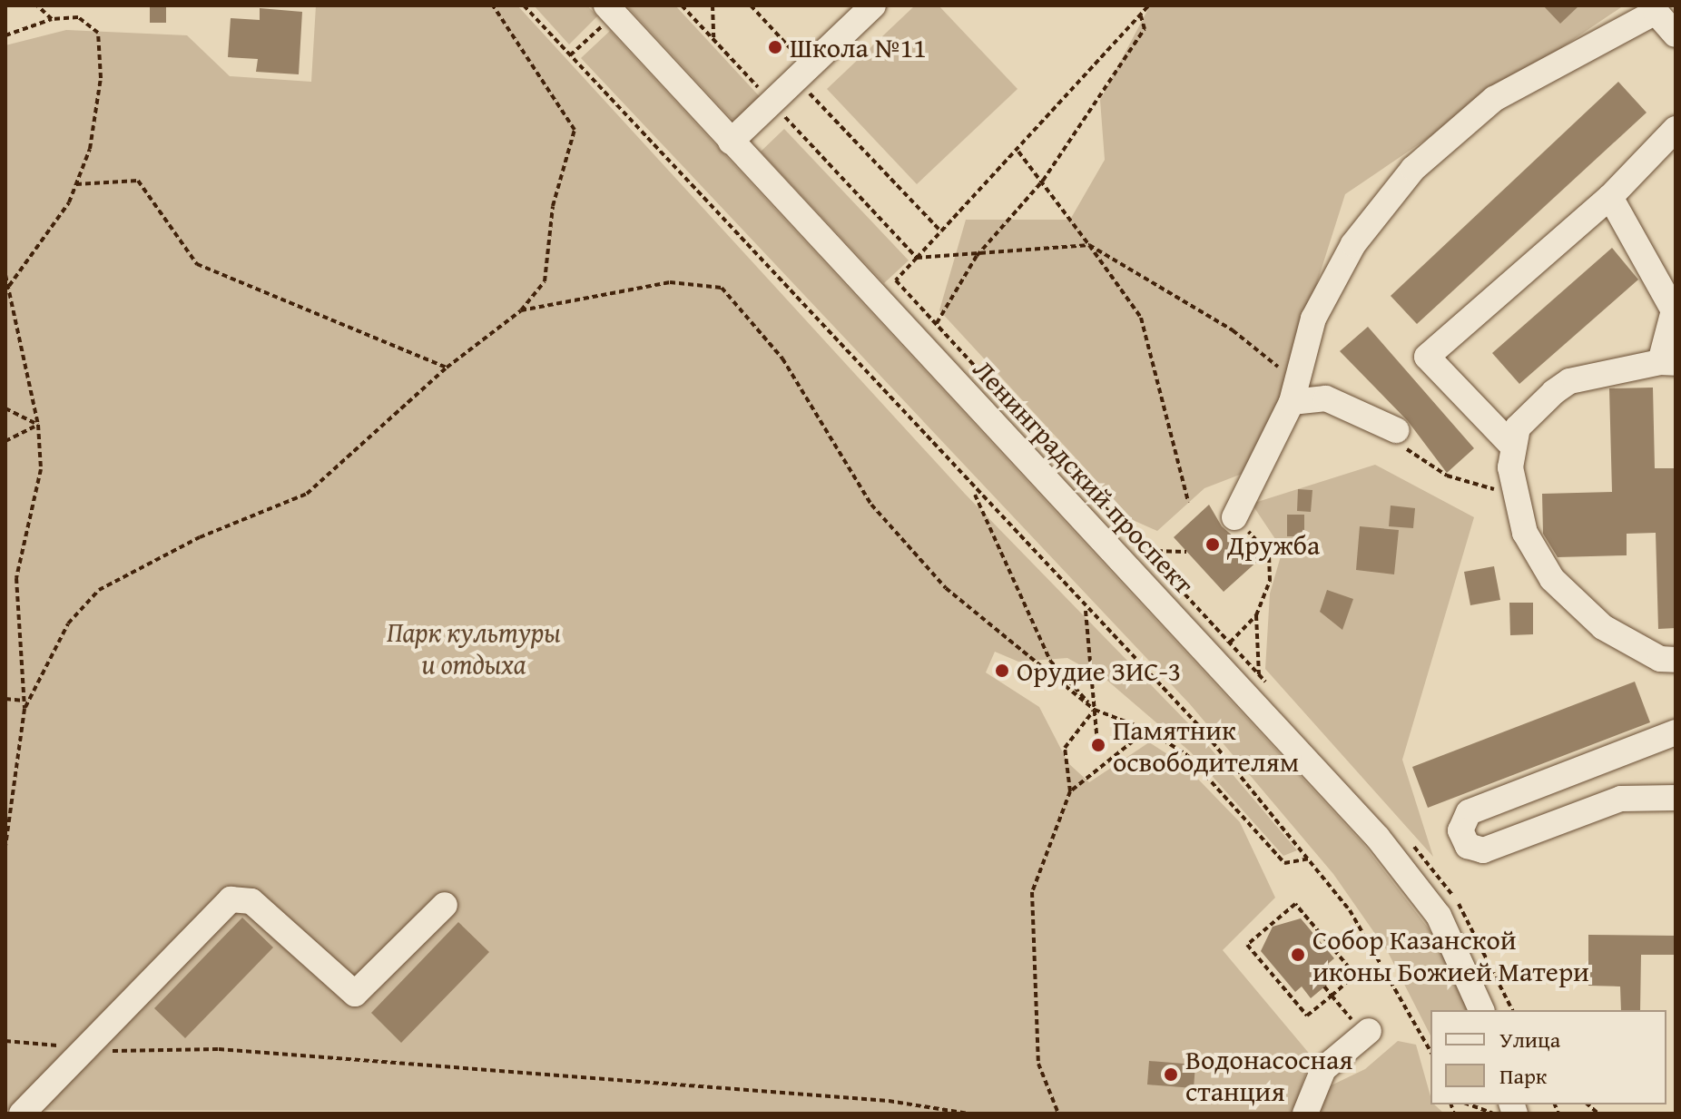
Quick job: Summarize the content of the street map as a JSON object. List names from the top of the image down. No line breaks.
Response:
{"streets":{"street":["Ленинградский проспект"]},"parks":["Парк культуры и отдыха"],"places":["Школа №11","Дружба","Орудие ЗИС-3","Памятник освободителям","Собор Казанской иконы Божией Матери","Водонасосная станция"],"legend":["Улица","Парк"]}
